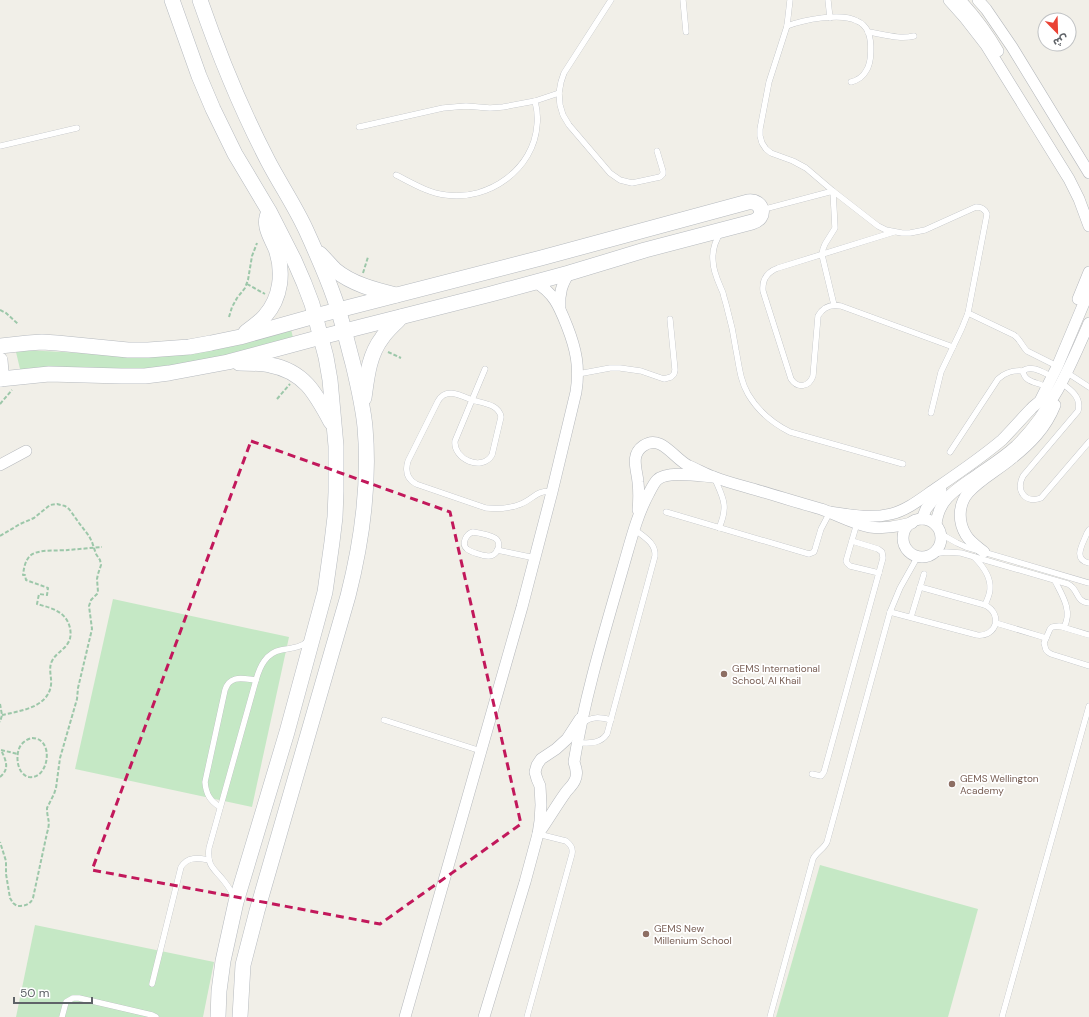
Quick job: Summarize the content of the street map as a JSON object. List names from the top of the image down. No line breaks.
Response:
{"places":["GEMS International School, Al Khail","GEMS Wellington Academy","GEMS New Millenium School"],"scale_bar":"50 m","north":"bottom right"}
